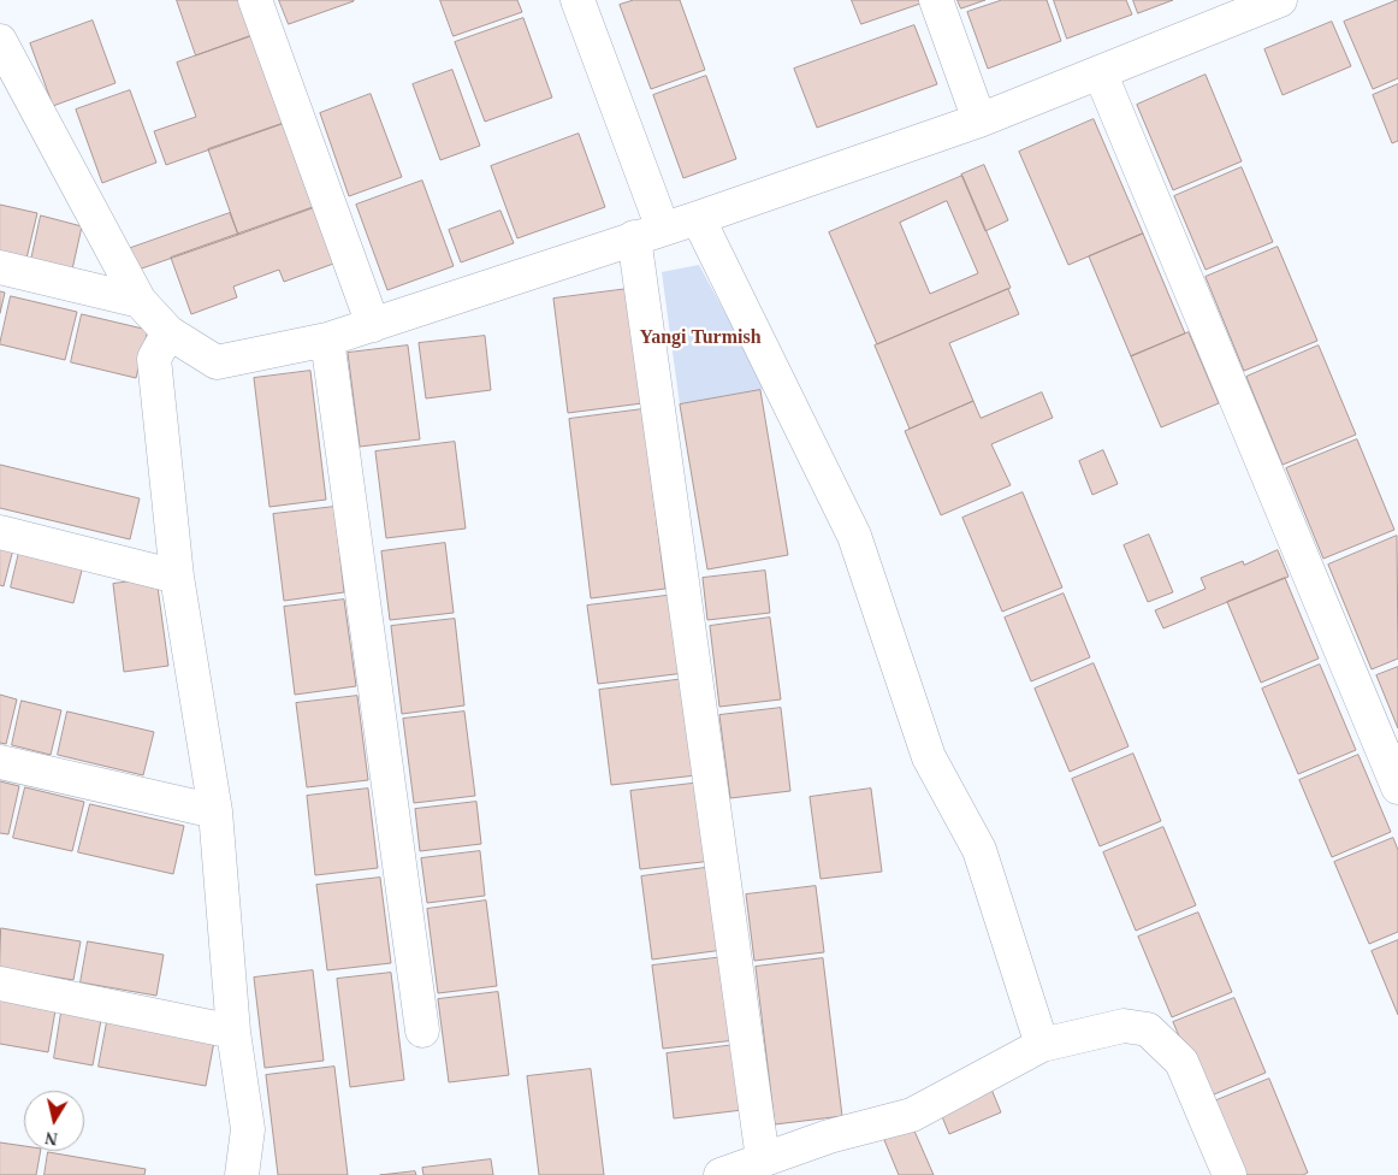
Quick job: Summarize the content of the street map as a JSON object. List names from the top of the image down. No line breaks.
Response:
{"districts":["Yangi Turmish"],"north":"bottom"}
